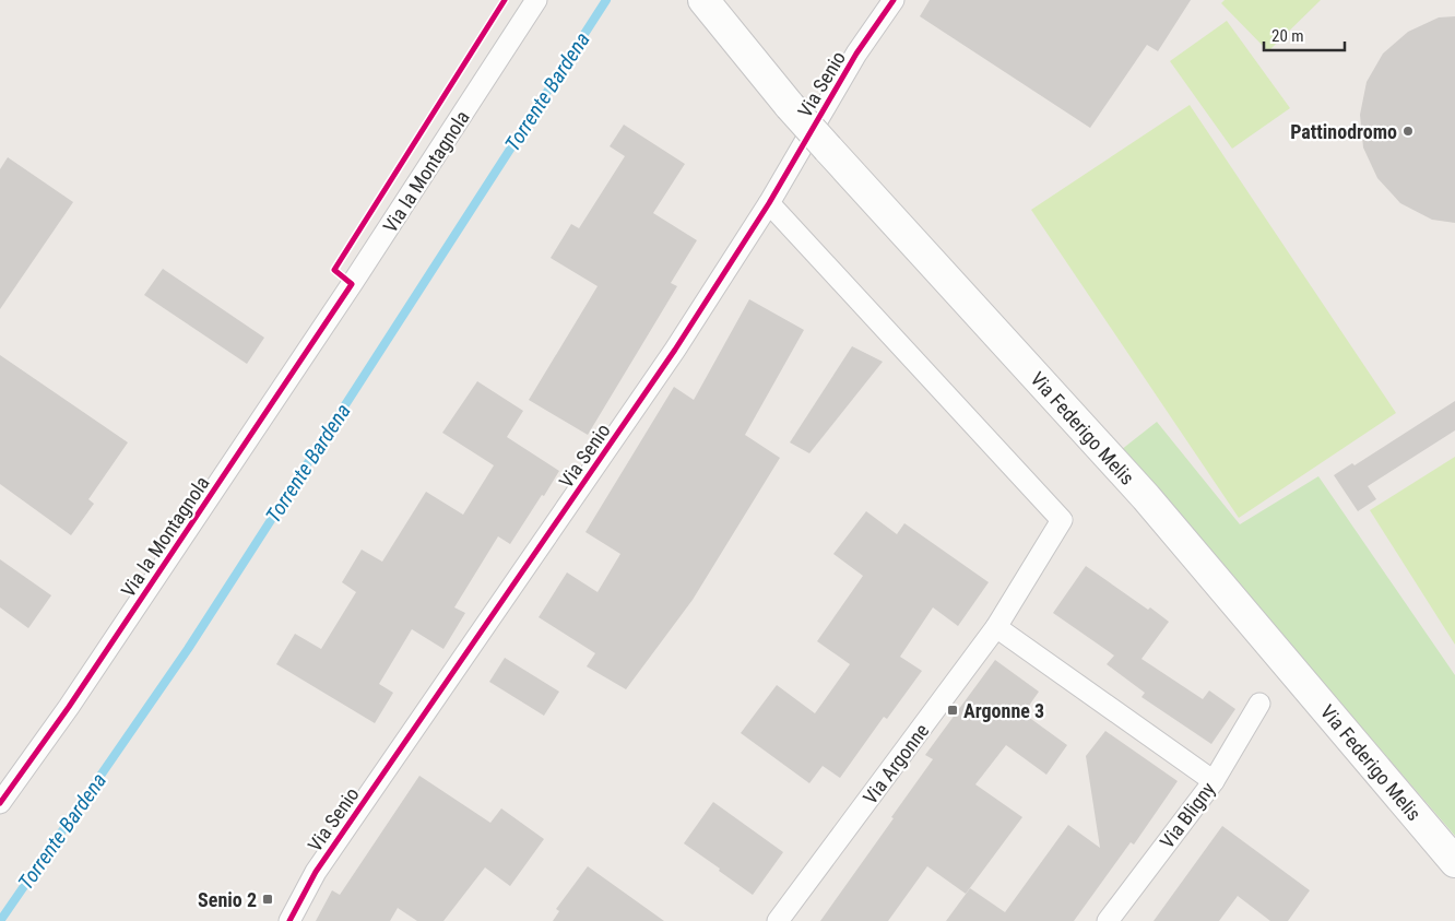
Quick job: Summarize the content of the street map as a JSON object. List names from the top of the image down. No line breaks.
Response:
{"streets":{"main road":["Via Federigo Melis"],"street":["Via Senio","Via la Montagnola","Via Argonne","Via Bligny"]},"crossings":[["Via Senio","Via Argonne"]],"water":["Torrente Bardena"],"places":{"other":["Pattinodromo"],"transit":["Argonne 3","Senio 2"]},"scale_bar":"20 m"}
